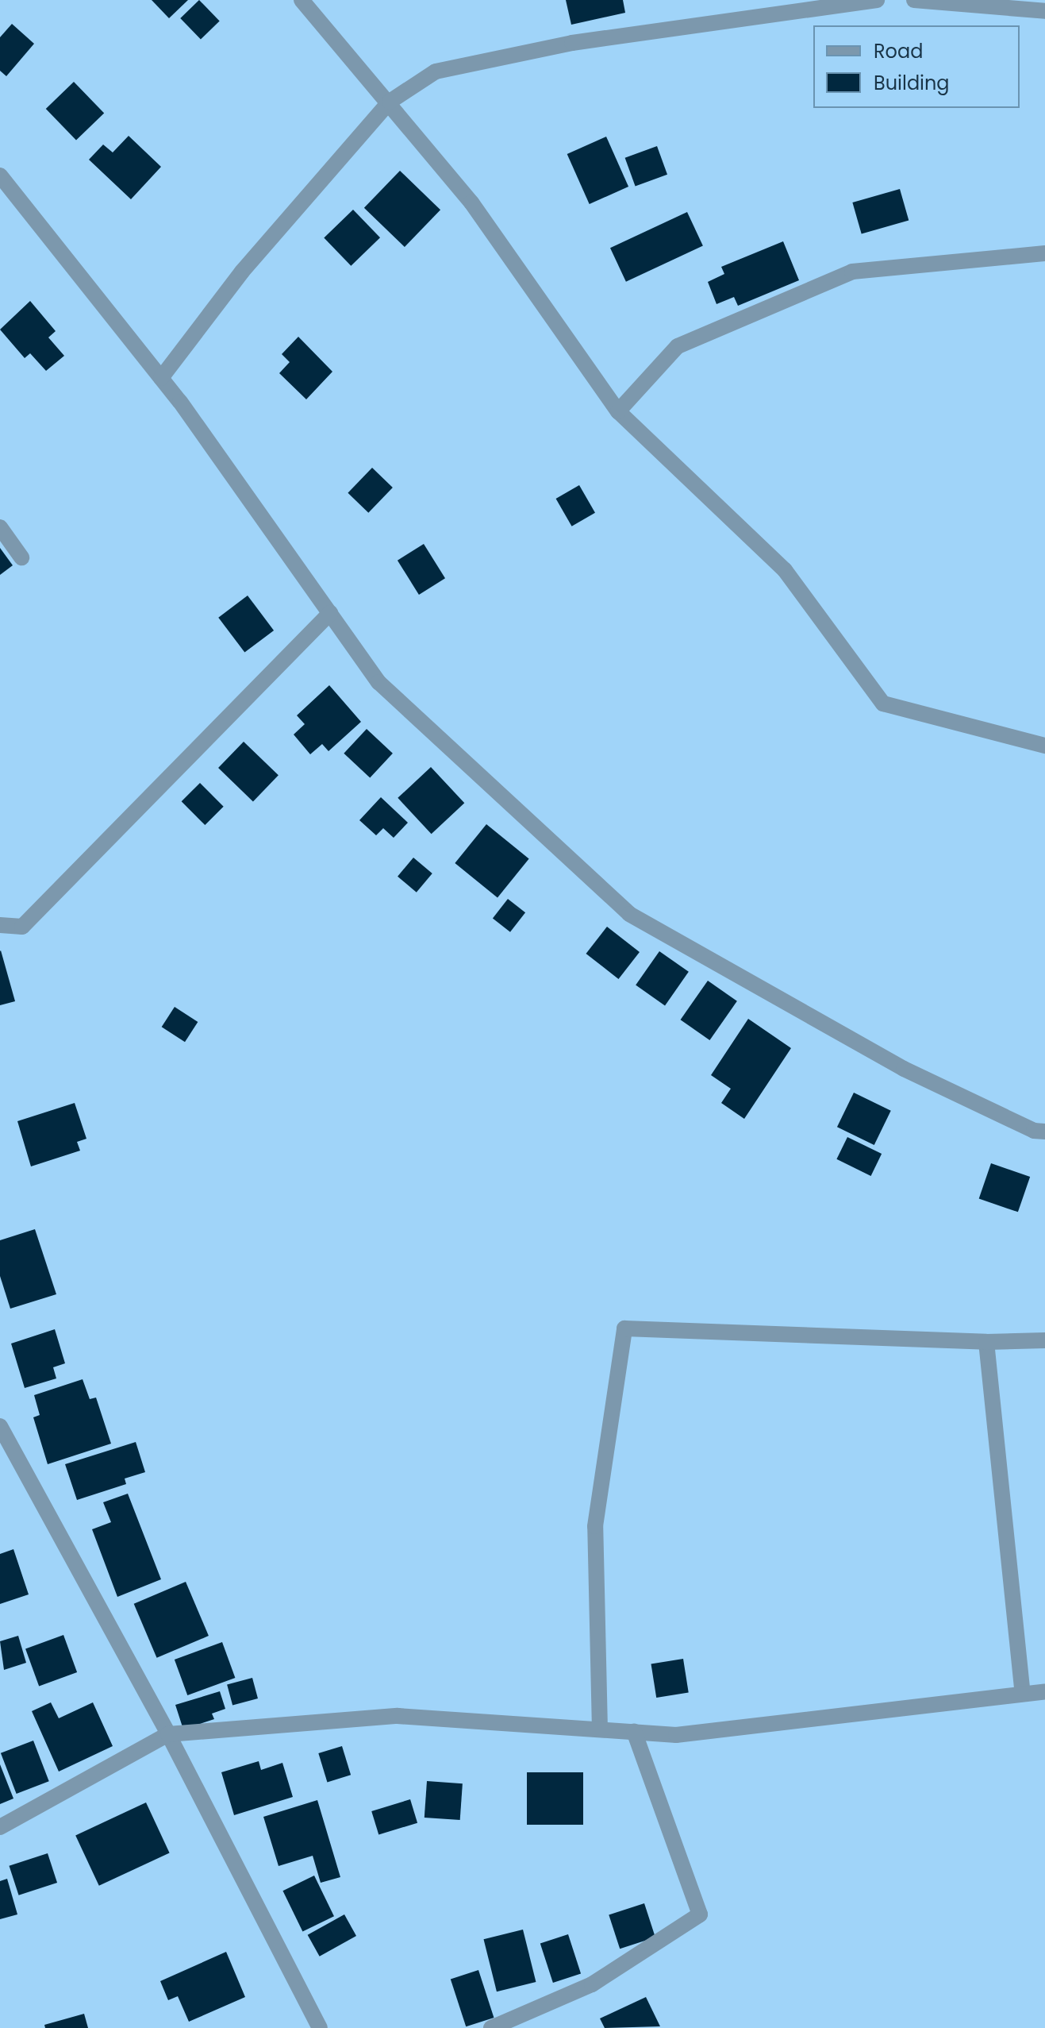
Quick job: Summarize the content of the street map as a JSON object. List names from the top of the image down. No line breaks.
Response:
{"legend":["Road","Building"]}
